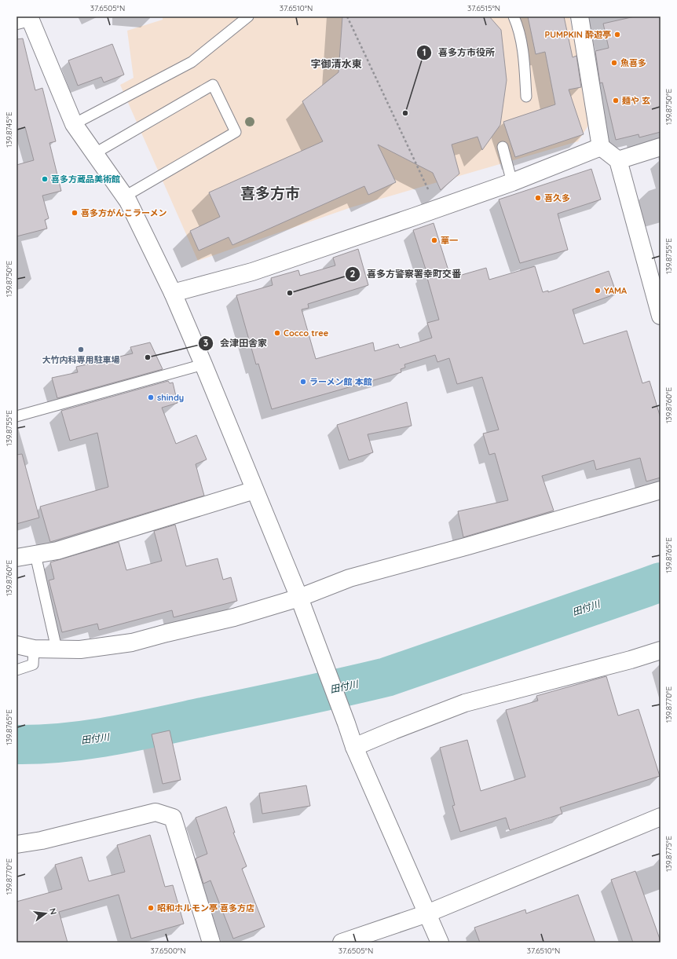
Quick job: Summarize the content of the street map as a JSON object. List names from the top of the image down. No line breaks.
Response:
{"districts":["字御清水東","喜多方市"],"water":["田付川"],"places":["PUMPKIN 酔遊亭","魚喜多","麺や 玄","喜多方市役所","喜多方蔵品美術館","喜久多","喜多方がんこラーメン","華一","YAMA","喜多方警察署幸町交番","Cocco tree","大竹内科専用駐車場","会津田舎家","ラーメン館 本館","shindy","昭和ホルモン亭 喜多方店"],"north":"right","coordinates":["37.6505°N","37.6510°N","37.6515°N","139.8750°E","139.8745°E","139.8755°E","139.8760°E","139.8765°E","139.8770°E","139.8775°E","37.6500°N"]}
